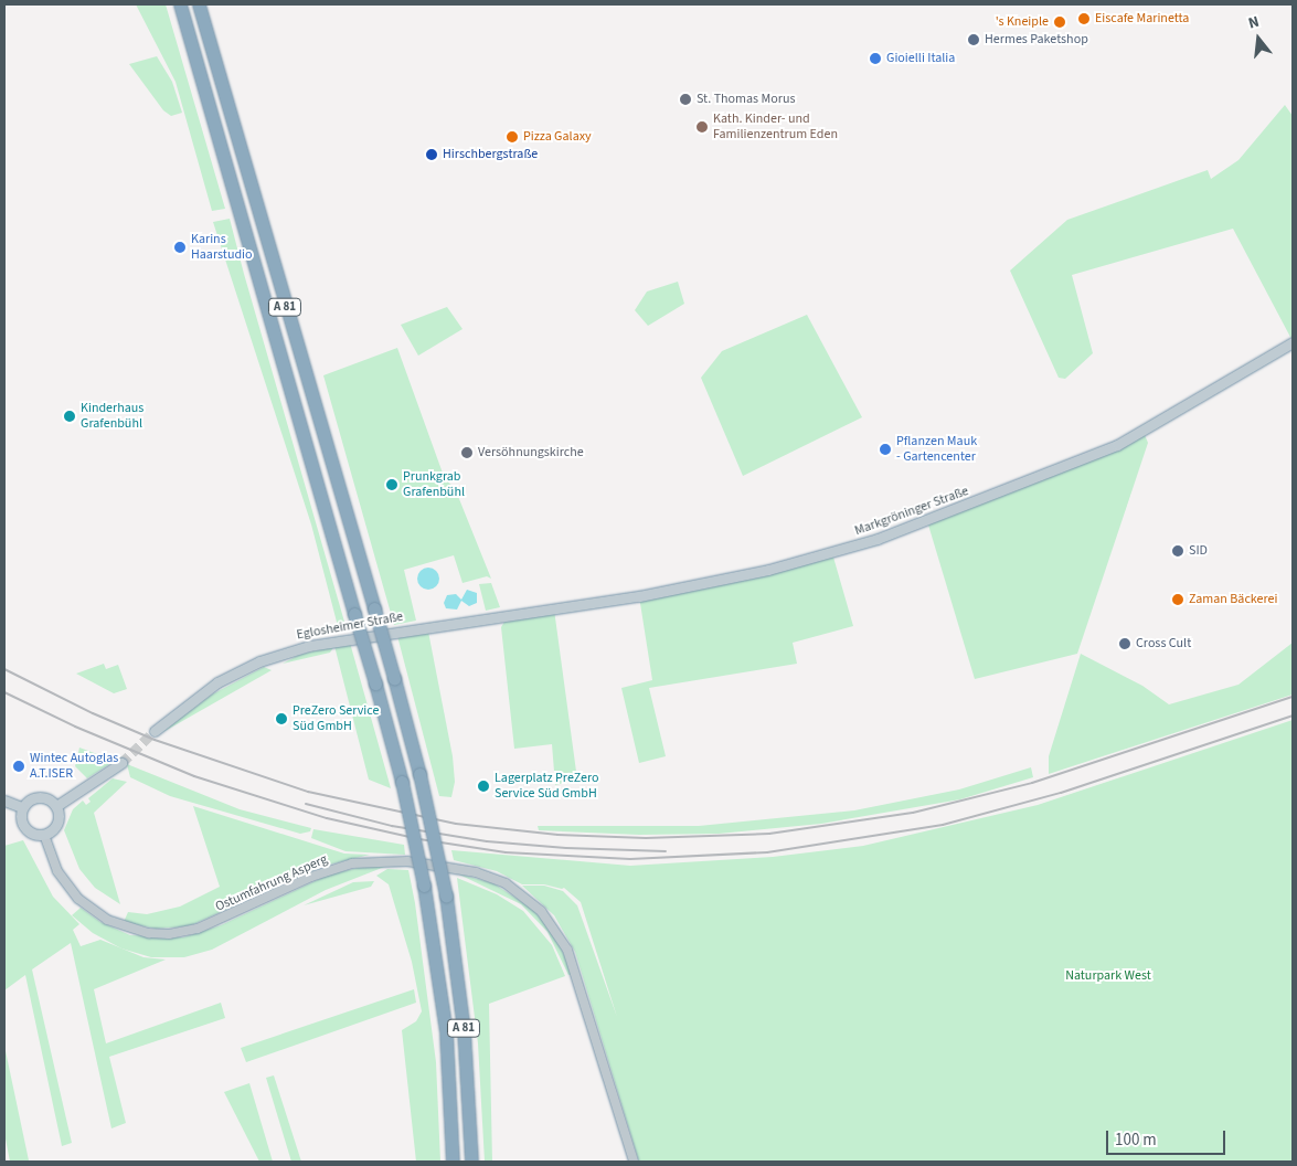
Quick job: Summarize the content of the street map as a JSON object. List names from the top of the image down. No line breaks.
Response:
{"streets":{"highway":["A 81"],"main road":["Markgröninger Straße","Eglosheimer Straße"],"street":["Ostumfahrung Asperg"]},"crossings":[["Markgröninger Straße","Eglosheimer Straße"]],"parks":["Naturpark West"],"places":["Eiscafe Marinetta","'s Kneiple","Hermes Paketshop","Gioielli Italia","St. Thomas Morus","Kath. Kinder- und Familienzentrum Eden","Pizza Galaxy","Hirschbergstraße","Karins Haarstudio","Kinderhaus Grafenbühl","Pflanzen Mauk - Gartencenter","Versöhnungskirche","Prunkgrab Grafenbühl","SID","Zaman Bäckerei","Cross Cult","PreZero Service Süd GmbH","Wintec Autoglas A.T.ISER","Lagerplatz PreZero Service Süd GmbH"],"scale_bar":"100 m","north":"top"}
